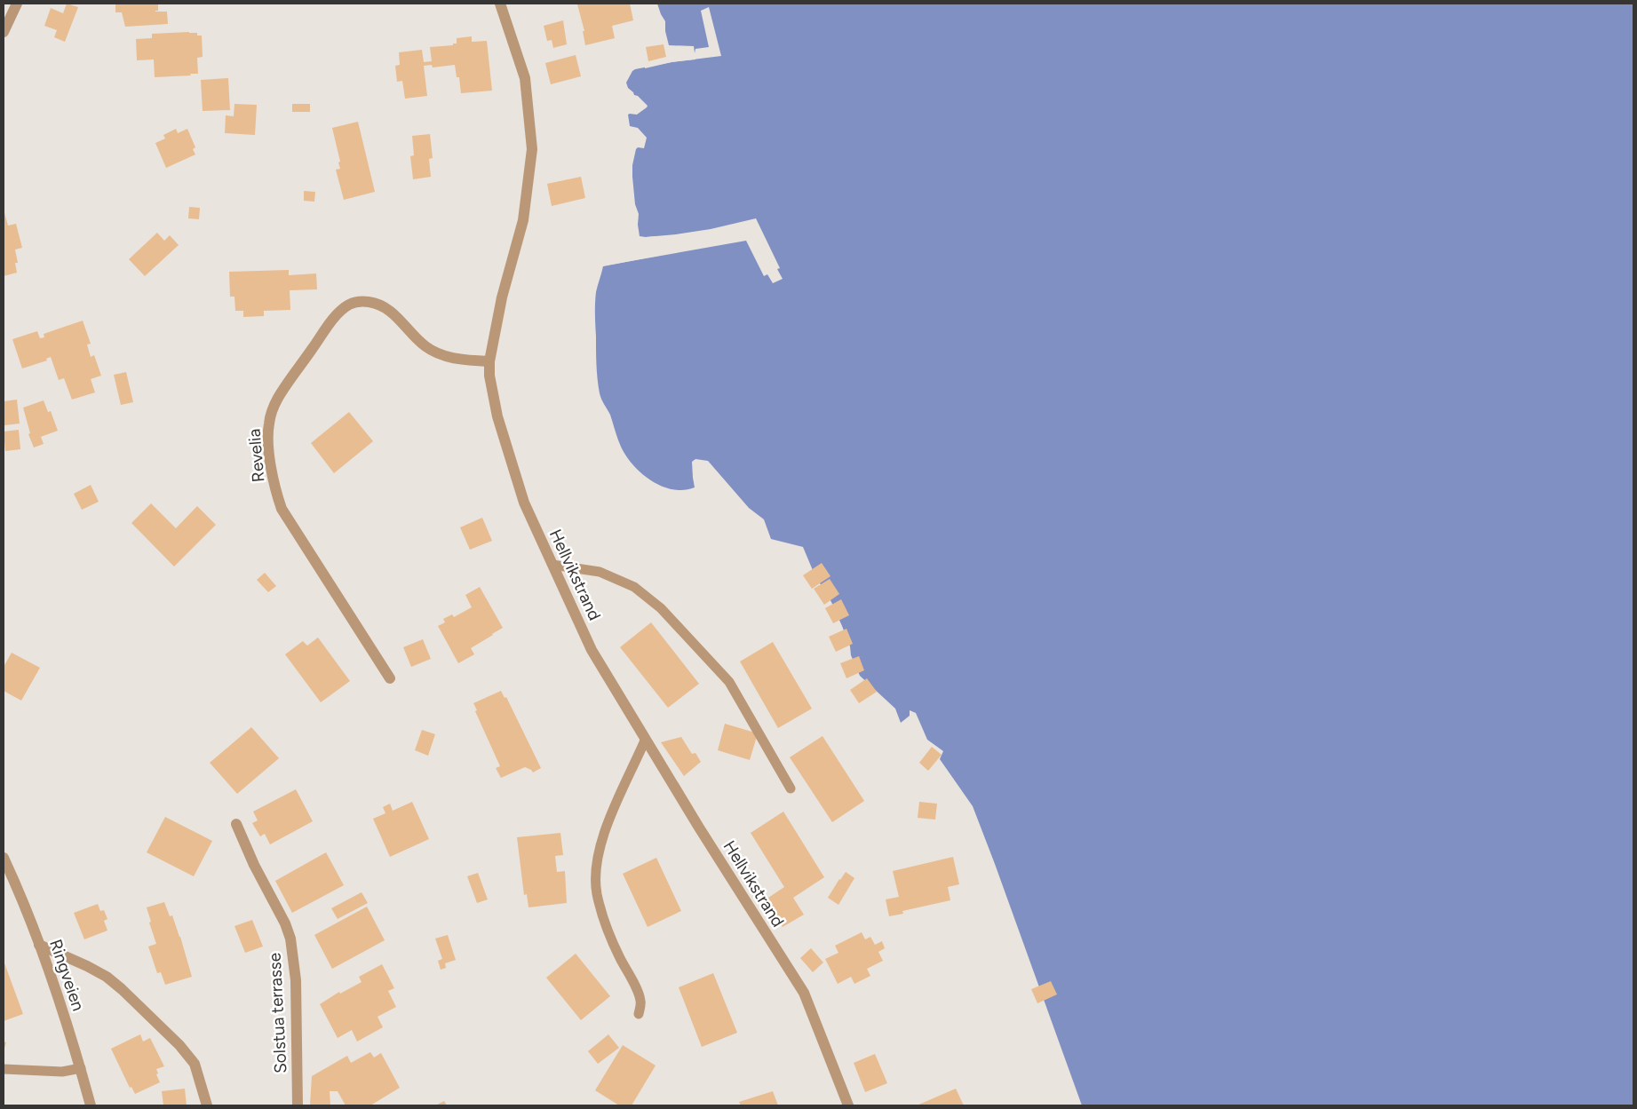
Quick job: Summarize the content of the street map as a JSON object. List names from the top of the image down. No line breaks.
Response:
{"streets":{"street":["Revelia","Hellvikstrand","Ringveien","Solstua terrasse"]},"crossings":[["Revelia","Hellvikstrand"]]}
